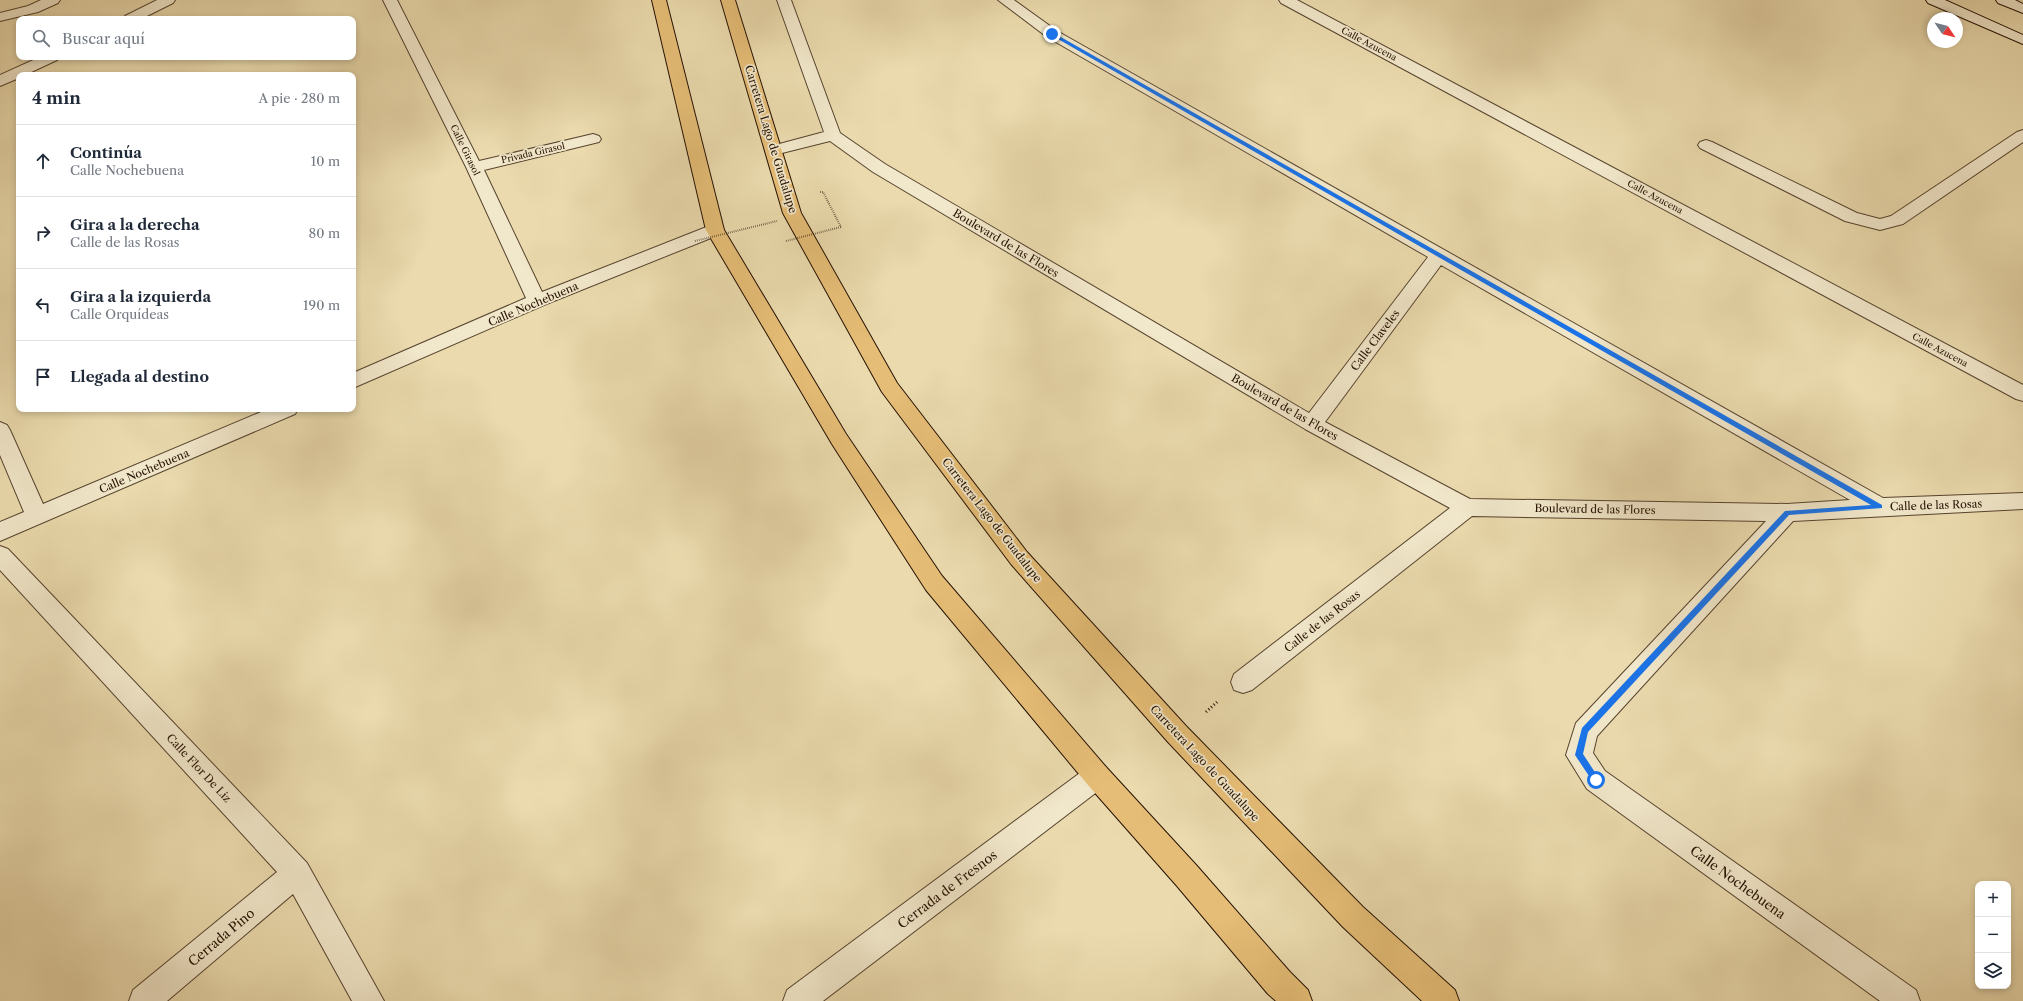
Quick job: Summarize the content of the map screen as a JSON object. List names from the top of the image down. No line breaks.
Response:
{"streets":{"main road":["Carretera Lago de Guadalupe"],"street":["Calle Azucena","Calle Girasol","Privada Girasol","Boulevard de las Flores","Calle Nochebuena","Calle Claveles","Calle de las Rosas","Calle Flor De Liz","Cerrada de Fresnos","Cerrada Pino"]},"crossings":[["Calle Girasol","Privada Girasol"],["Calle Girasol","Calle Nochebuena"],["Boulevard de las Flores","Calle Nochebuena"],["Boulevard de las Flores","Calle Claveles"],["Boulevard de las Flores","Calle de las Rosas"],["Calle Nochebuena","Calle de las Rosas"],["Calle Flor De Liz","Cerrada Pino"]],"north":"bottom right","page":{"search":"Buscar aquí","heading":["4 min","A pie · 280 m"],"list":[["Continúa","Calle Nochebuena","10 m"],["Gira a la derecha","Calle de las Rosas","80 m"],["Gira a la izquierda","Calle Orquídeas","190 m"],"Llegada al destino"],"map_buttons":["+","−"]}}
